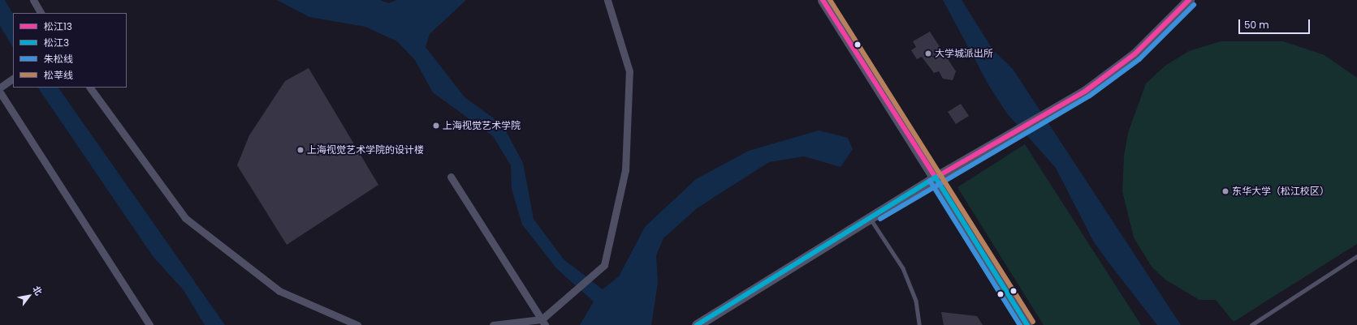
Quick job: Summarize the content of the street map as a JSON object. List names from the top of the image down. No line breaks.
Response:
{"places":["大学城派出所","上海视觉艺术学院","上海视觉艺术学院的设计楼","东华大学（松江校区）"],"lines":["transit line 松江13","transit line 松莘线","transit line 朱松线","transit line 松江3"],"legend":["松江13","松江3","朱松线","松莘线"],"scale_bar":"50 m","north":"top right"}
